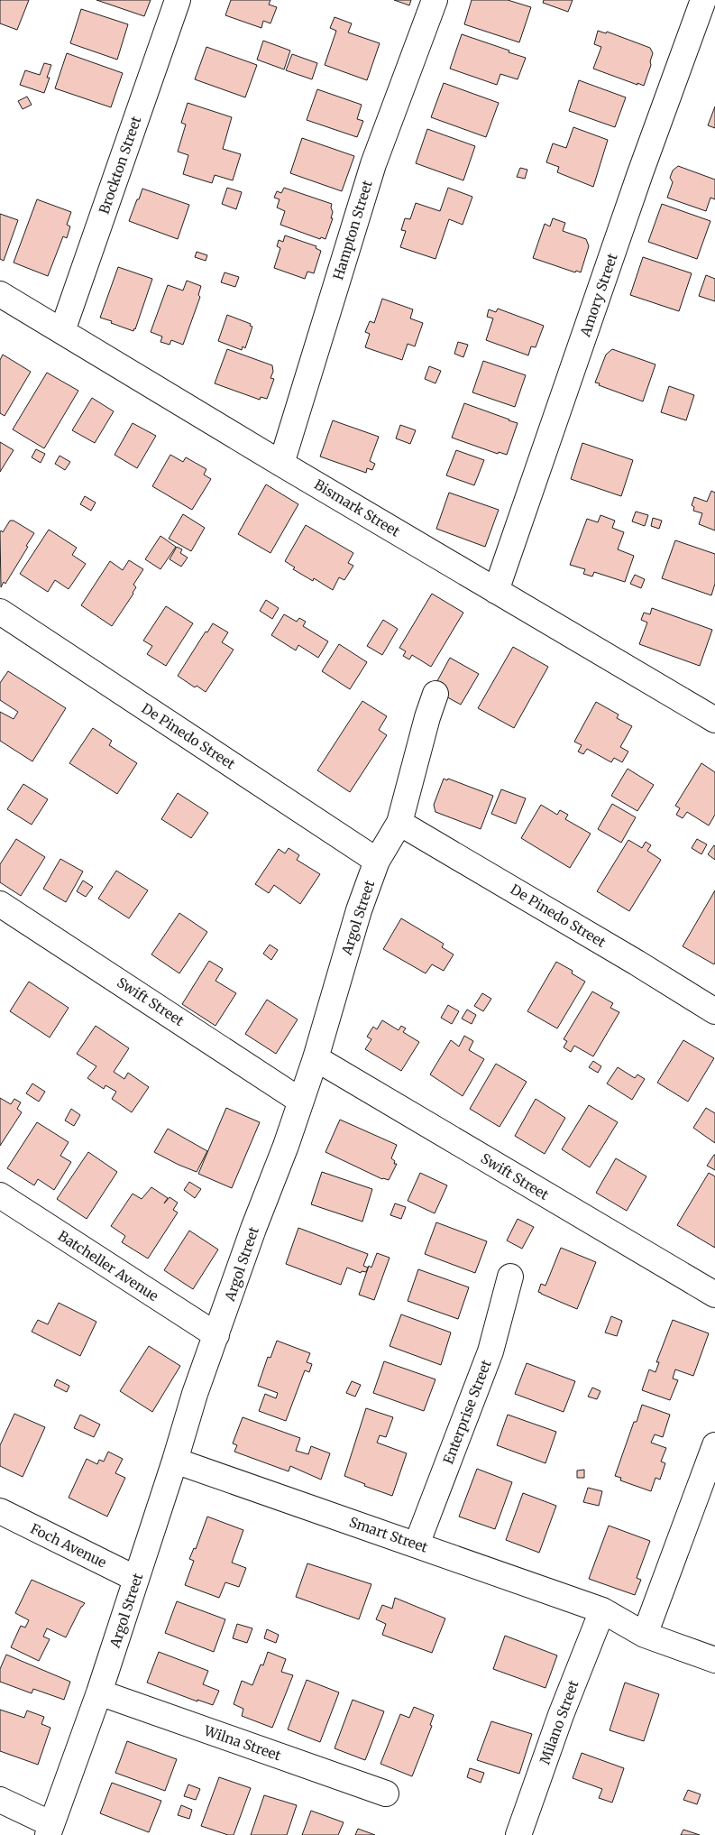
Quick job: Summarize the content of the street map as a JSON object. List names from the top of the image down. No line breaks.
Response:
{"streets":{"street":["Brockton Street","Hampton Street","Amory Street","Bismark Street","De Pinedo Street","Argol Street","Swift Street","Batcheller Avenue","Enterprise Street","Smart Street","Foch Avenue","Milano Street","Wilna Street"]},"crossings":[["Brockton Street","Bismark Street"],["Hampton Street","Bismark Street"],["Amory Street","Bismark Street"],["De Pinedo Street","Argol Street"],["Argol Street","Swift Street"],["Argol Street","Batcheller Avenue"],["Argol Street","Smart Street"],["Argol Street","Foch Avenue"],["Argol Street","Wilna Street"],["Enterprise Street","Smart Street"],["Smart Street","Milano Street"]]}
